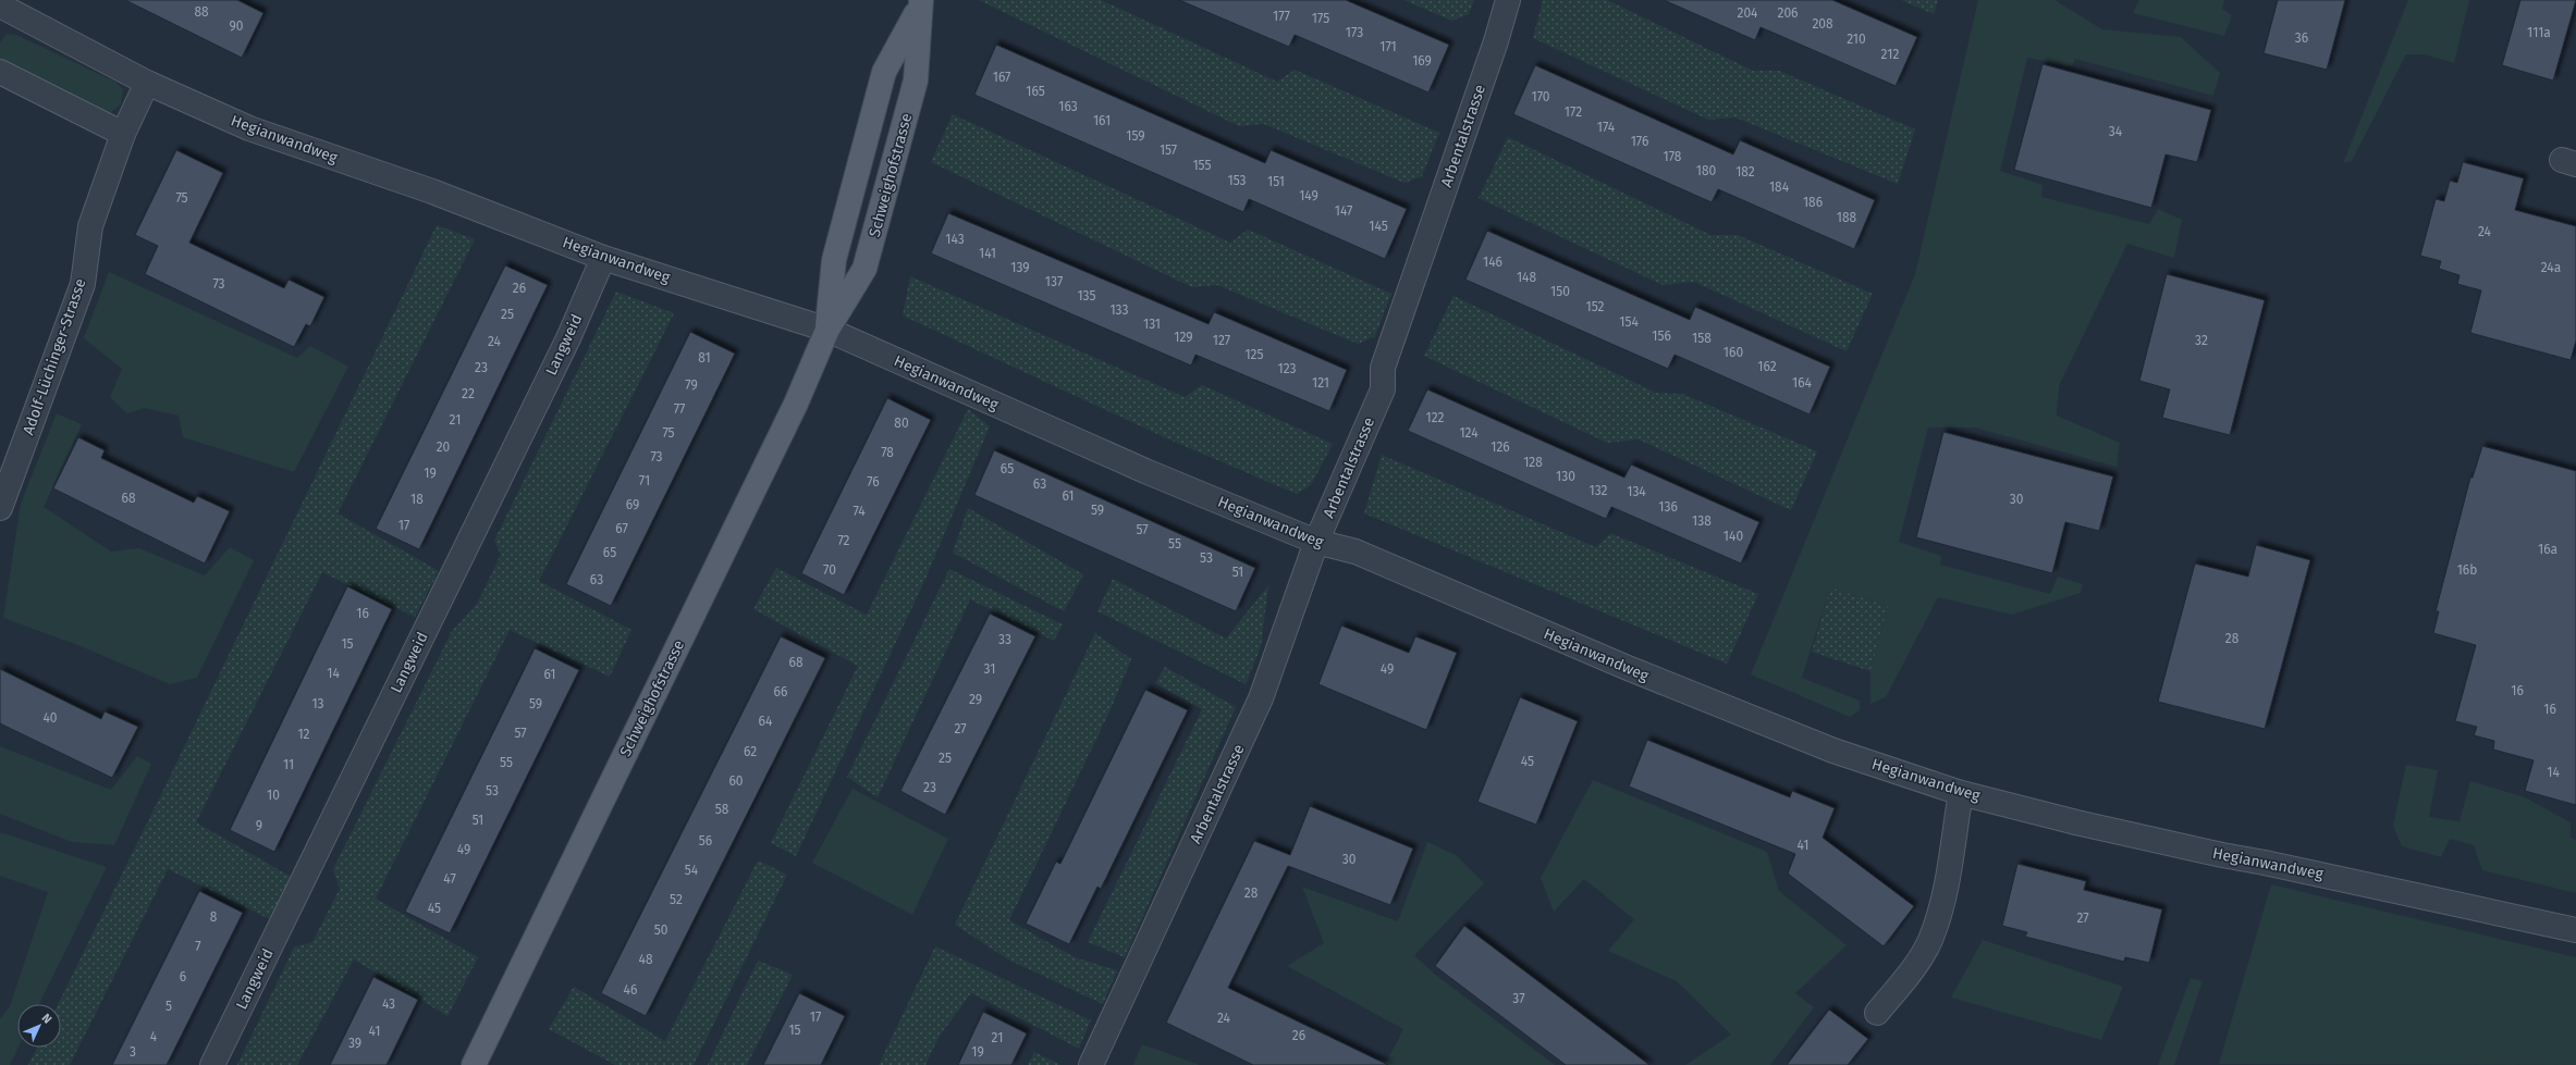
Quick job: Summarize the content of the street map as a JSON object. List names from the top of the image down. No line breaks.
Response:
{"streets":{"main road":["Schweighofstrasse"],"street":["Arbentalstrasse","Hegianwandweg","Langweid","Adolf-Lüchinger-Strasse"]},"crossings":[["Arbentalstrasse","Hegianwandweg"],["Hegianwandweg","Schweighofstrasse"],["Hegianwandweg","Langweid"],["Hegianwandweg","Adolf-Lüchinger-Strasse"]],"house_numbers":["88","204","206","177","175","208","90","173","111a","36","210","171","212","169","167","165","170","163","172","161","174","34","159","176","157","178","155","180","182","153","151","184","149","75","186","147","188","145","24","143","141","146","139","24a","148","137","73","26","150","135","152","133","25","154","131","156","129","158","127","32","24","160","125","81","162","23","123","121","164","79","22","77","122","21","80","75","124","20","126","78","73","128","65","19","130","71","76","63","132","134","61","68","18","30","69","136","59","74","138","17","67","57","140","72","55","16a","65","53","70","16b","51","63","16","28","33","15","68","31","49","14","61","16","66","29","13","59","16","40","64","27","57","12","62","25","45","55","11","14","60","23","53","10","58","51","9","56","41","49","30","54","47","28","52","45","8","27","50","7","48","6","46","37","43","5","17","24","15","41","26","4","21","39","3","19"],"north":"top right"}
